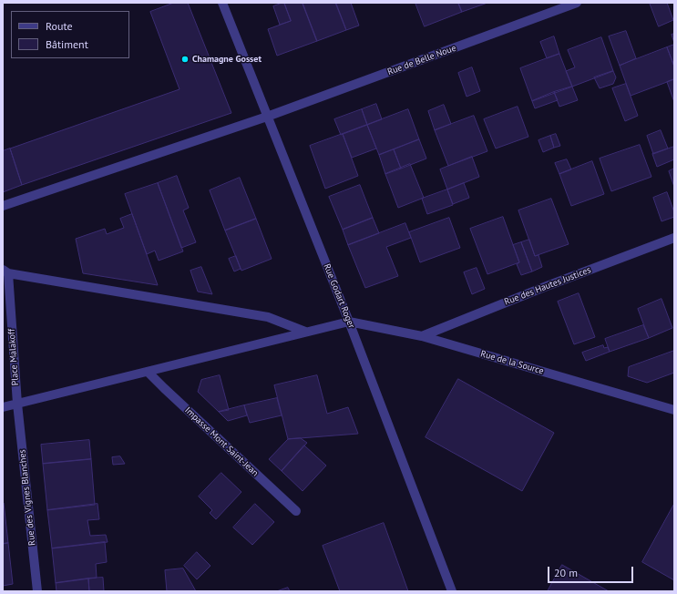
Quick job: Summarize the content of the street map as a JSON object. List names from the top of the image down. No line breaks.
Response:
{"streets":{"street":["Rue de Belle Noue","Rue des Hautes Justices","Rue Godart Roger","Place Malakoff","Rue de la Source","Impasse Mont Saint-Jean","Rue des Vignes Blanches"]},"crossings":[["Rue de Belle Noue","Rue Godart Roger"],["Rue des Hautes Justices","Rue de la Source"],["Rue Godart Roger","Rue de la Source"],["Place Malakoff","Rue des Vignes Blanches"]],"places":["Chamagne Gosset"],"legend":["Route","Bâtiment"],"scale_bar":"20 m"}
